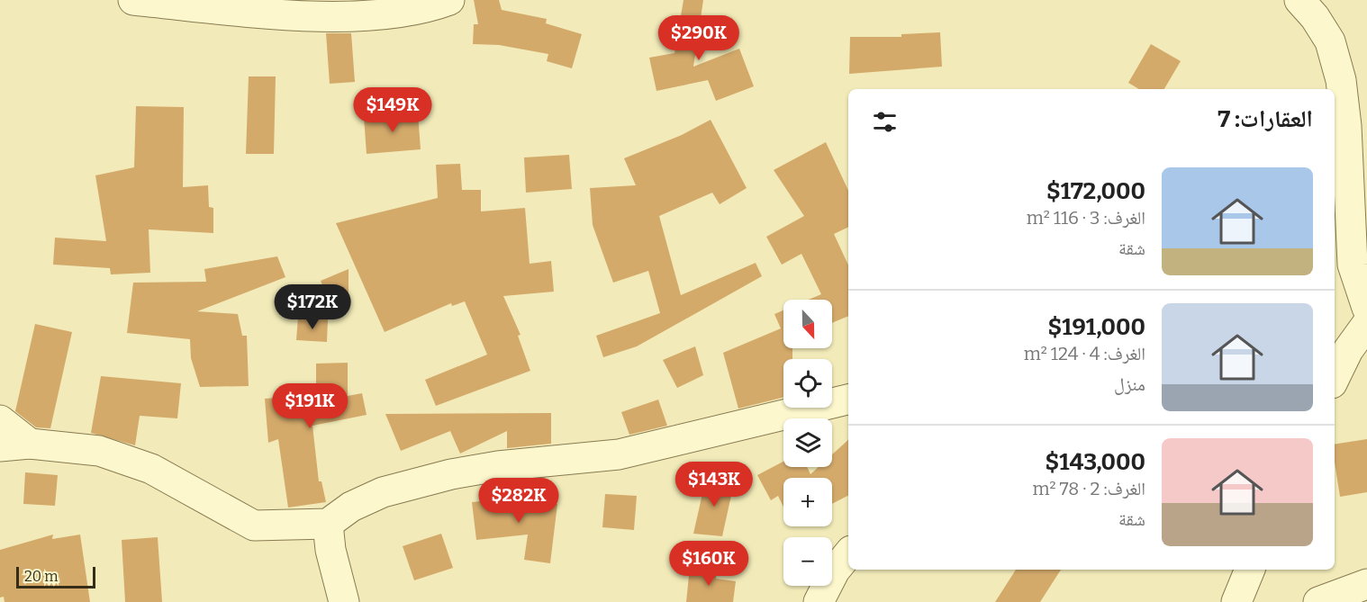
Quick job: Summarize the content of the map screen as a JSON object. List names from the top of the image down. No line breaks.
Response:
{"scale_bar":"20 m","north":"bottom","page":{"price":["$290K","$149K","$172K","$191K","$143K","$282K","$160K"],"heading":"العقارات: 7","list":[{"name":"$172,000","note":"الغرف: 3 · 116 m² · شقة"},{"name":"$191,000","note":"الغرف: 4 · 124 m² · منزل"},{"name":"$143,000","note":"الغرف: 2 · 78 m² · شقة"}],"map_buttons":["+","−"],"scale":"20 m"}}
